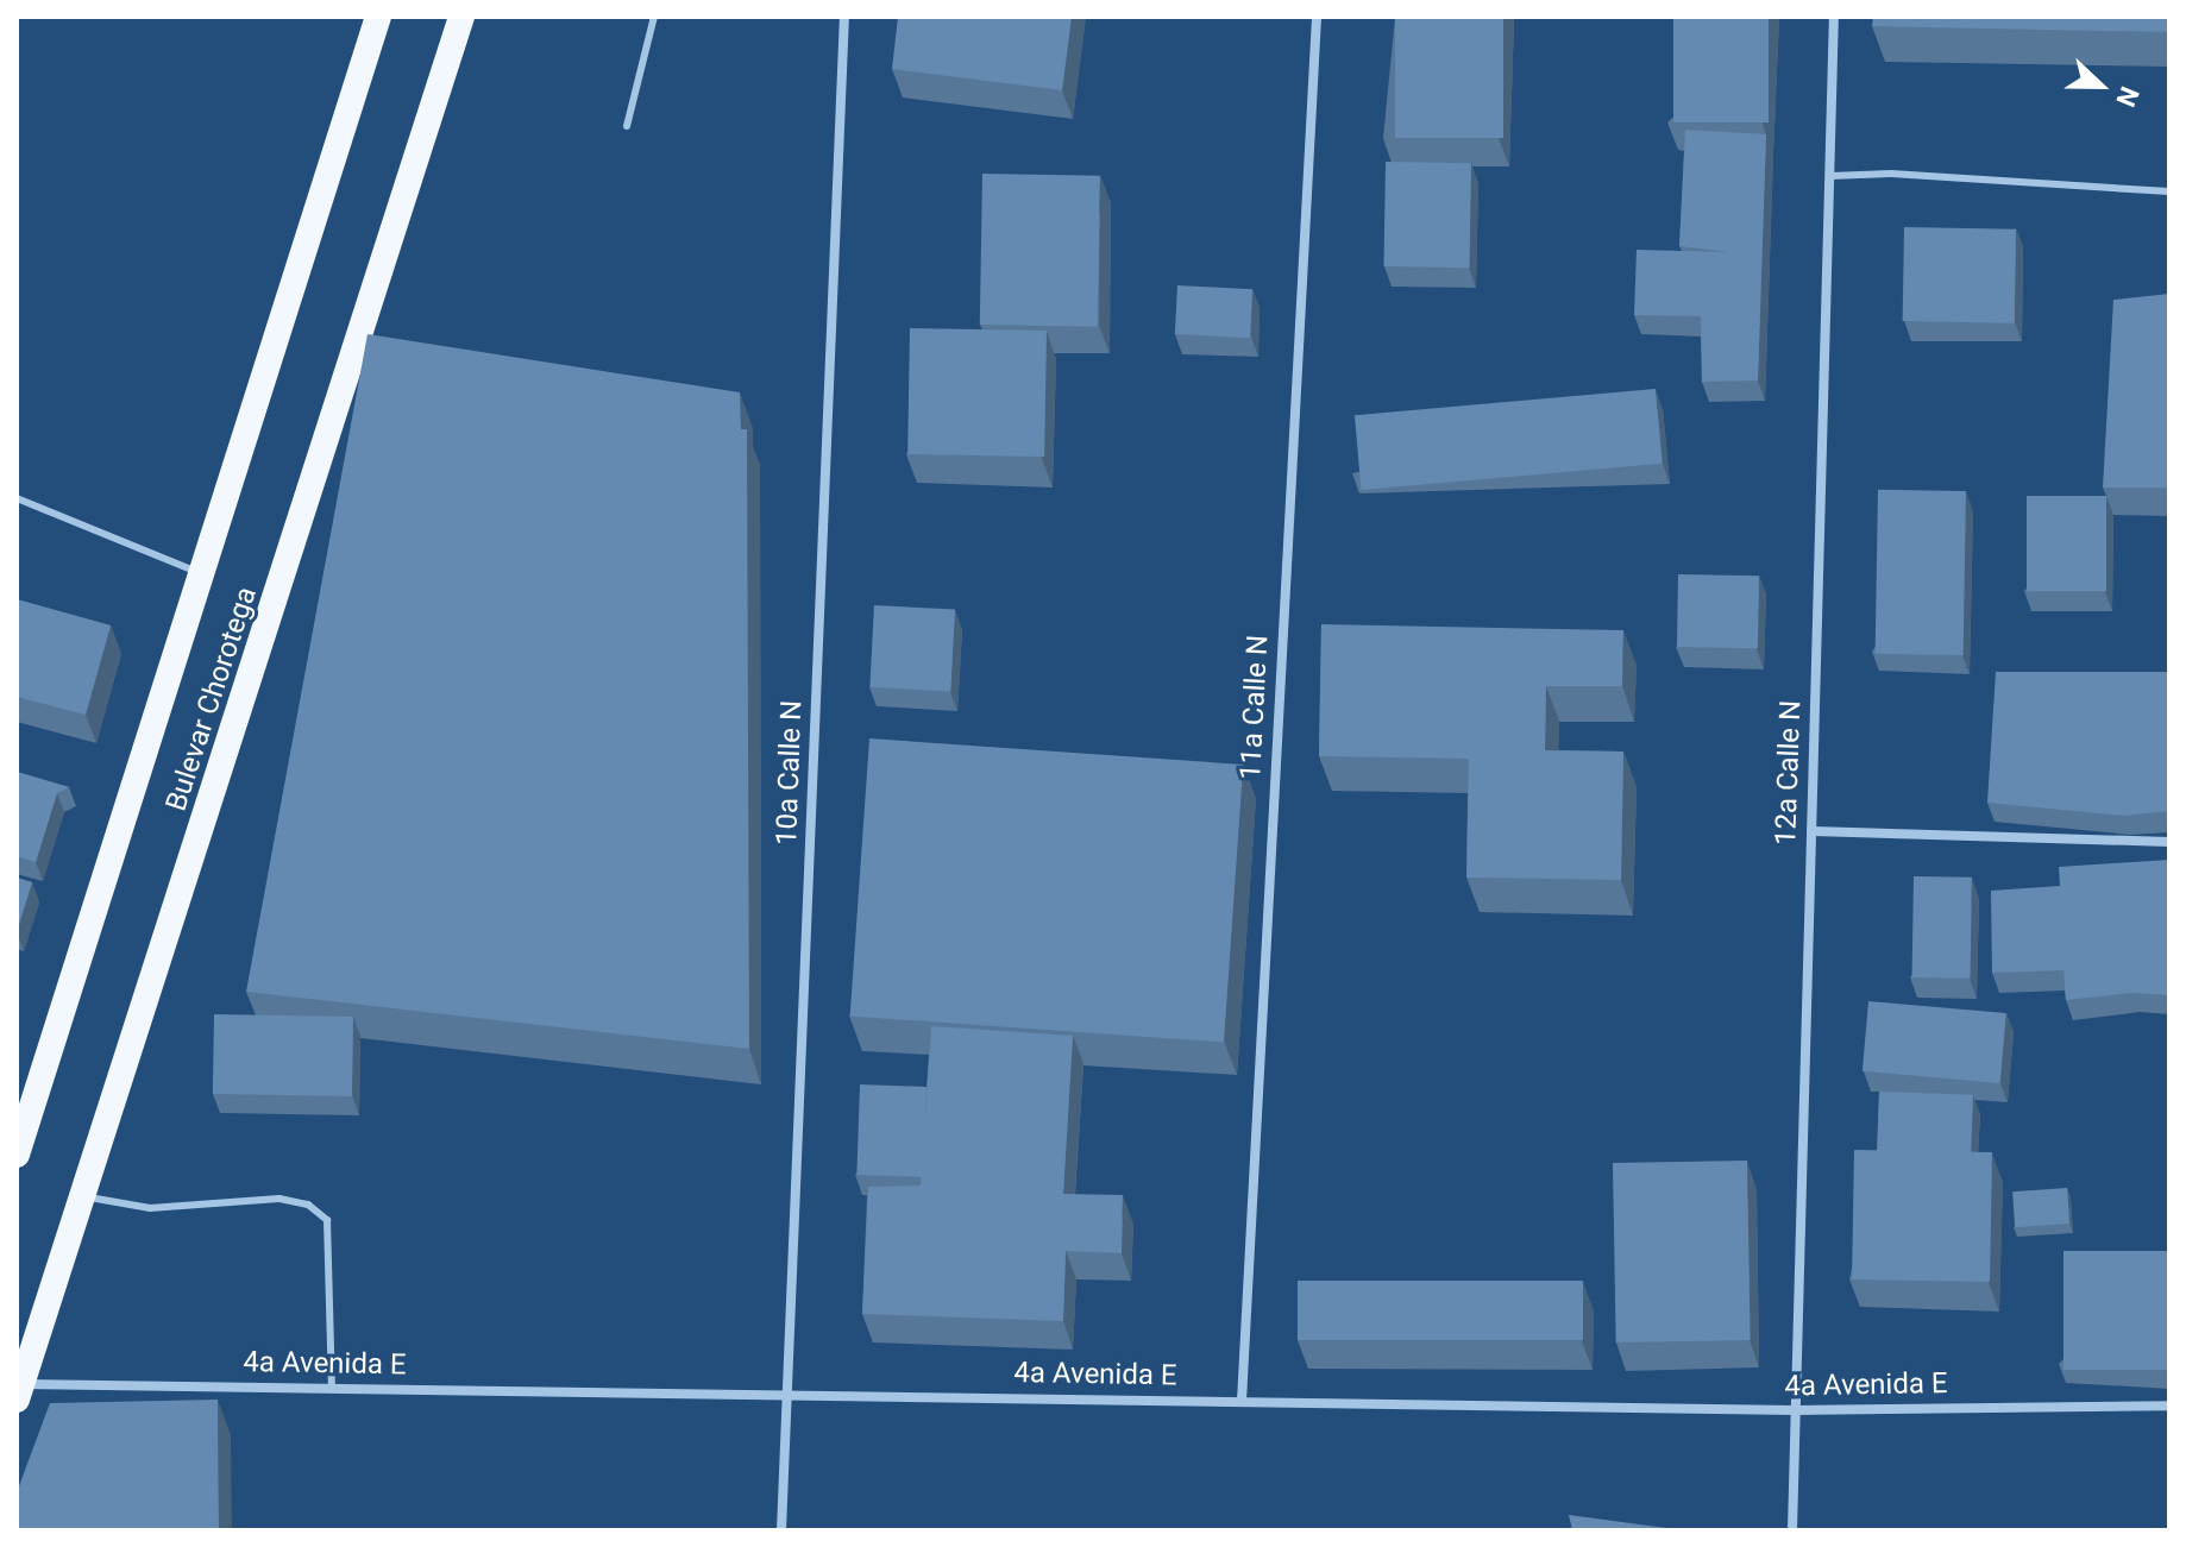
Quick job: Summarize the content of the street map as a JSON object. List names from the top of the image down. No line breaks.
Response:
{"streets":{"highway":["Bulevar Chorotega"],"street":["11a Calle N","10a Calle N","12a Calle N","4a Avenida E"]},"crossings":[["Bulevar Chorotega","4a Avenida E"],["11a Calle N","4a Avenida E"],["10a Calle N","4a Avenida E"],["12a Calle N","4a Avenida E"]],"north":"right"}
